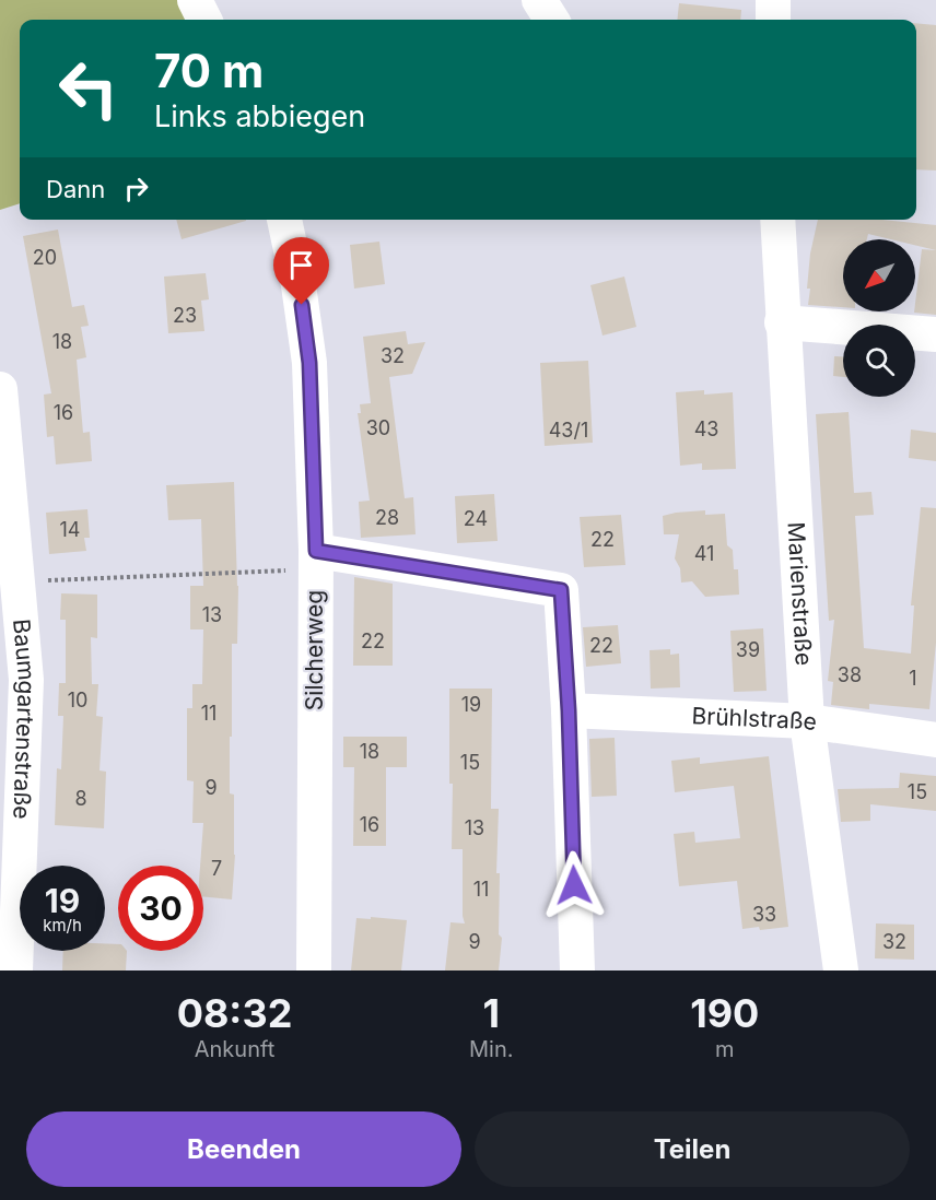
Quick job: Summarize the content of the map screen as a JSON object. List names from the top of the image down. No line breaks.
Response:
{"streets":{"street":["Marienstraße","Silcherweg","Baumgartenstraße","Brühlstraße"]},"crossings":[["Marienstraße","Brühlstraße"]],"house_numbers":["20","23","18","32","16","30","43","43/1","28","24","14","22","41","13","22","22","39","38","1","10","19","11","18","15","9","15","8","16","13","7","11","33","9","32"],"north":"bottom left","page":{"turn":["70 m","Links abbiegen"],"then":"Dann","speed":"19 km/h","limit":"30","eta":["08:32","Ankunft","1","Min.","190","m"],"buttons":["Beenden","Teilen"]}}
